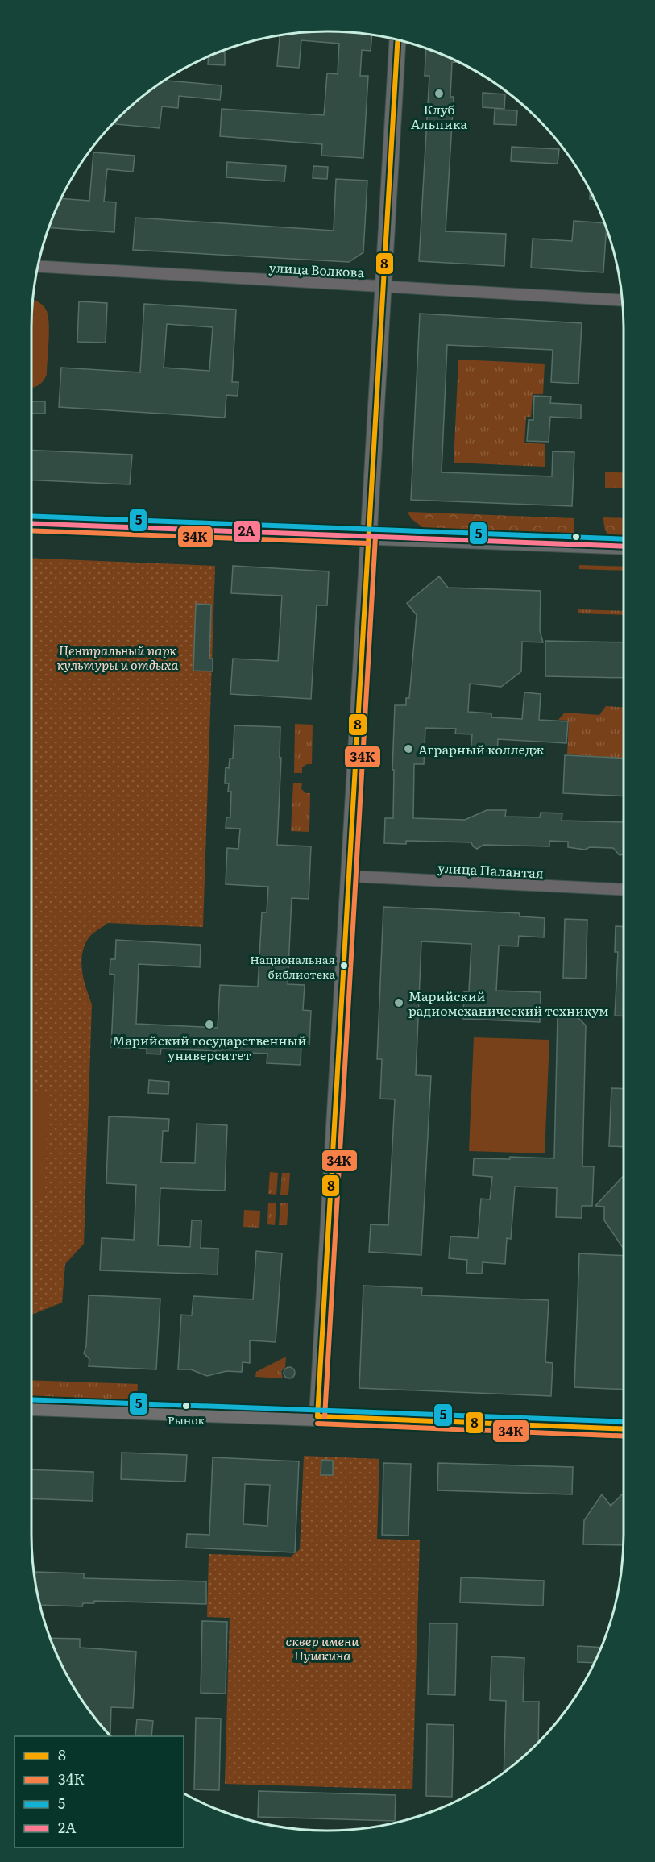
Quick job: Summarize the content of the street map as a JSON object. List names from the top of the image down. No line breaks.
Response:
{"streets":{"street":["улица Волкова","улица Палантая"]},"parks":["Центральный парк культуры и отдыха","сквер имени Пушкина"],"places":["Клуб Альпика","Аграрный колледж","Национальная библиотека","Марийский радиомеханический техникум","Марийский государственный университет","Рынок"],"lines":["transit line 8","transit line 5","transit line 2А","transit line 34К"],"legend":["8","34К","5","2А"]}
